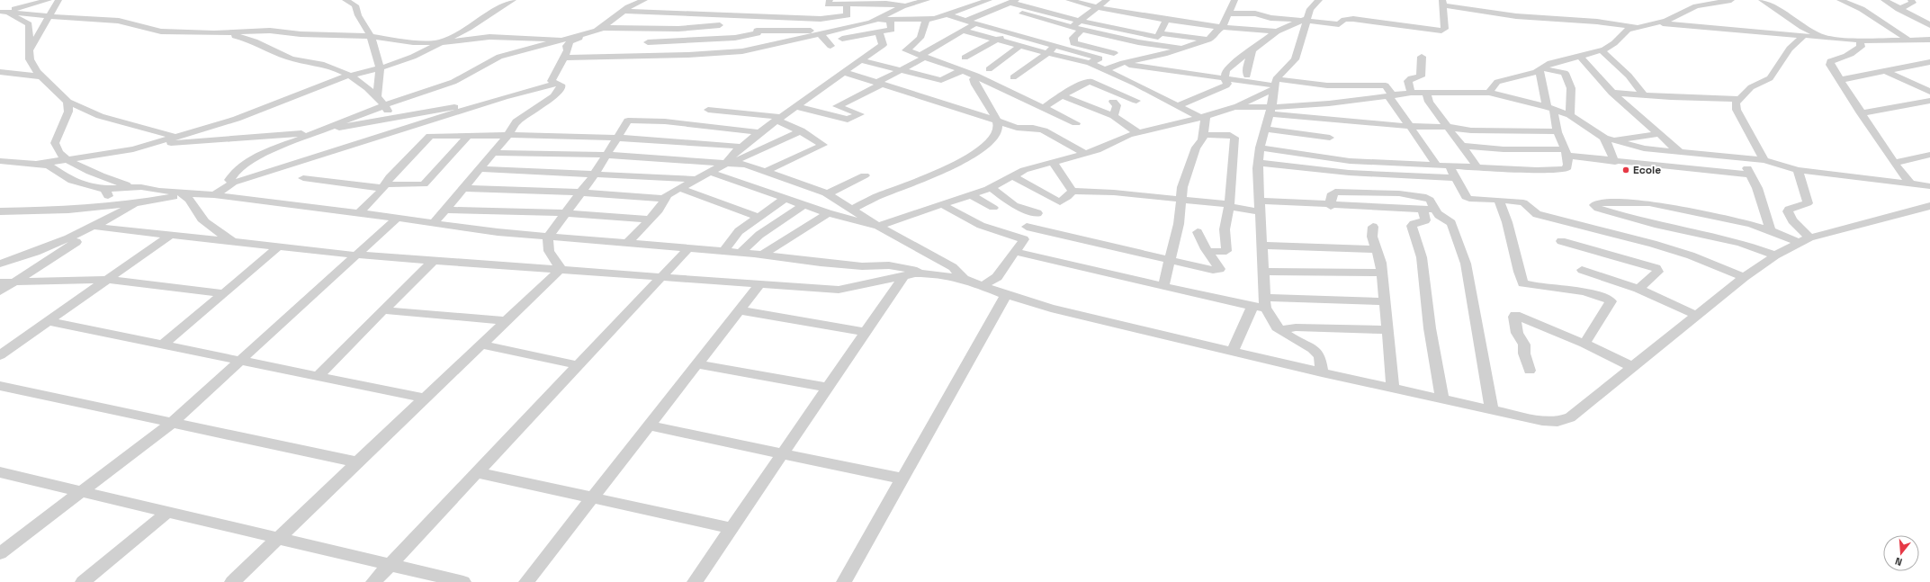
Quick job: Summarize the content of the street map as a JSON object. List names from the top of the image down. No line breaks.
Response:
{"places":["Ecole"],"north":"bottom"}
